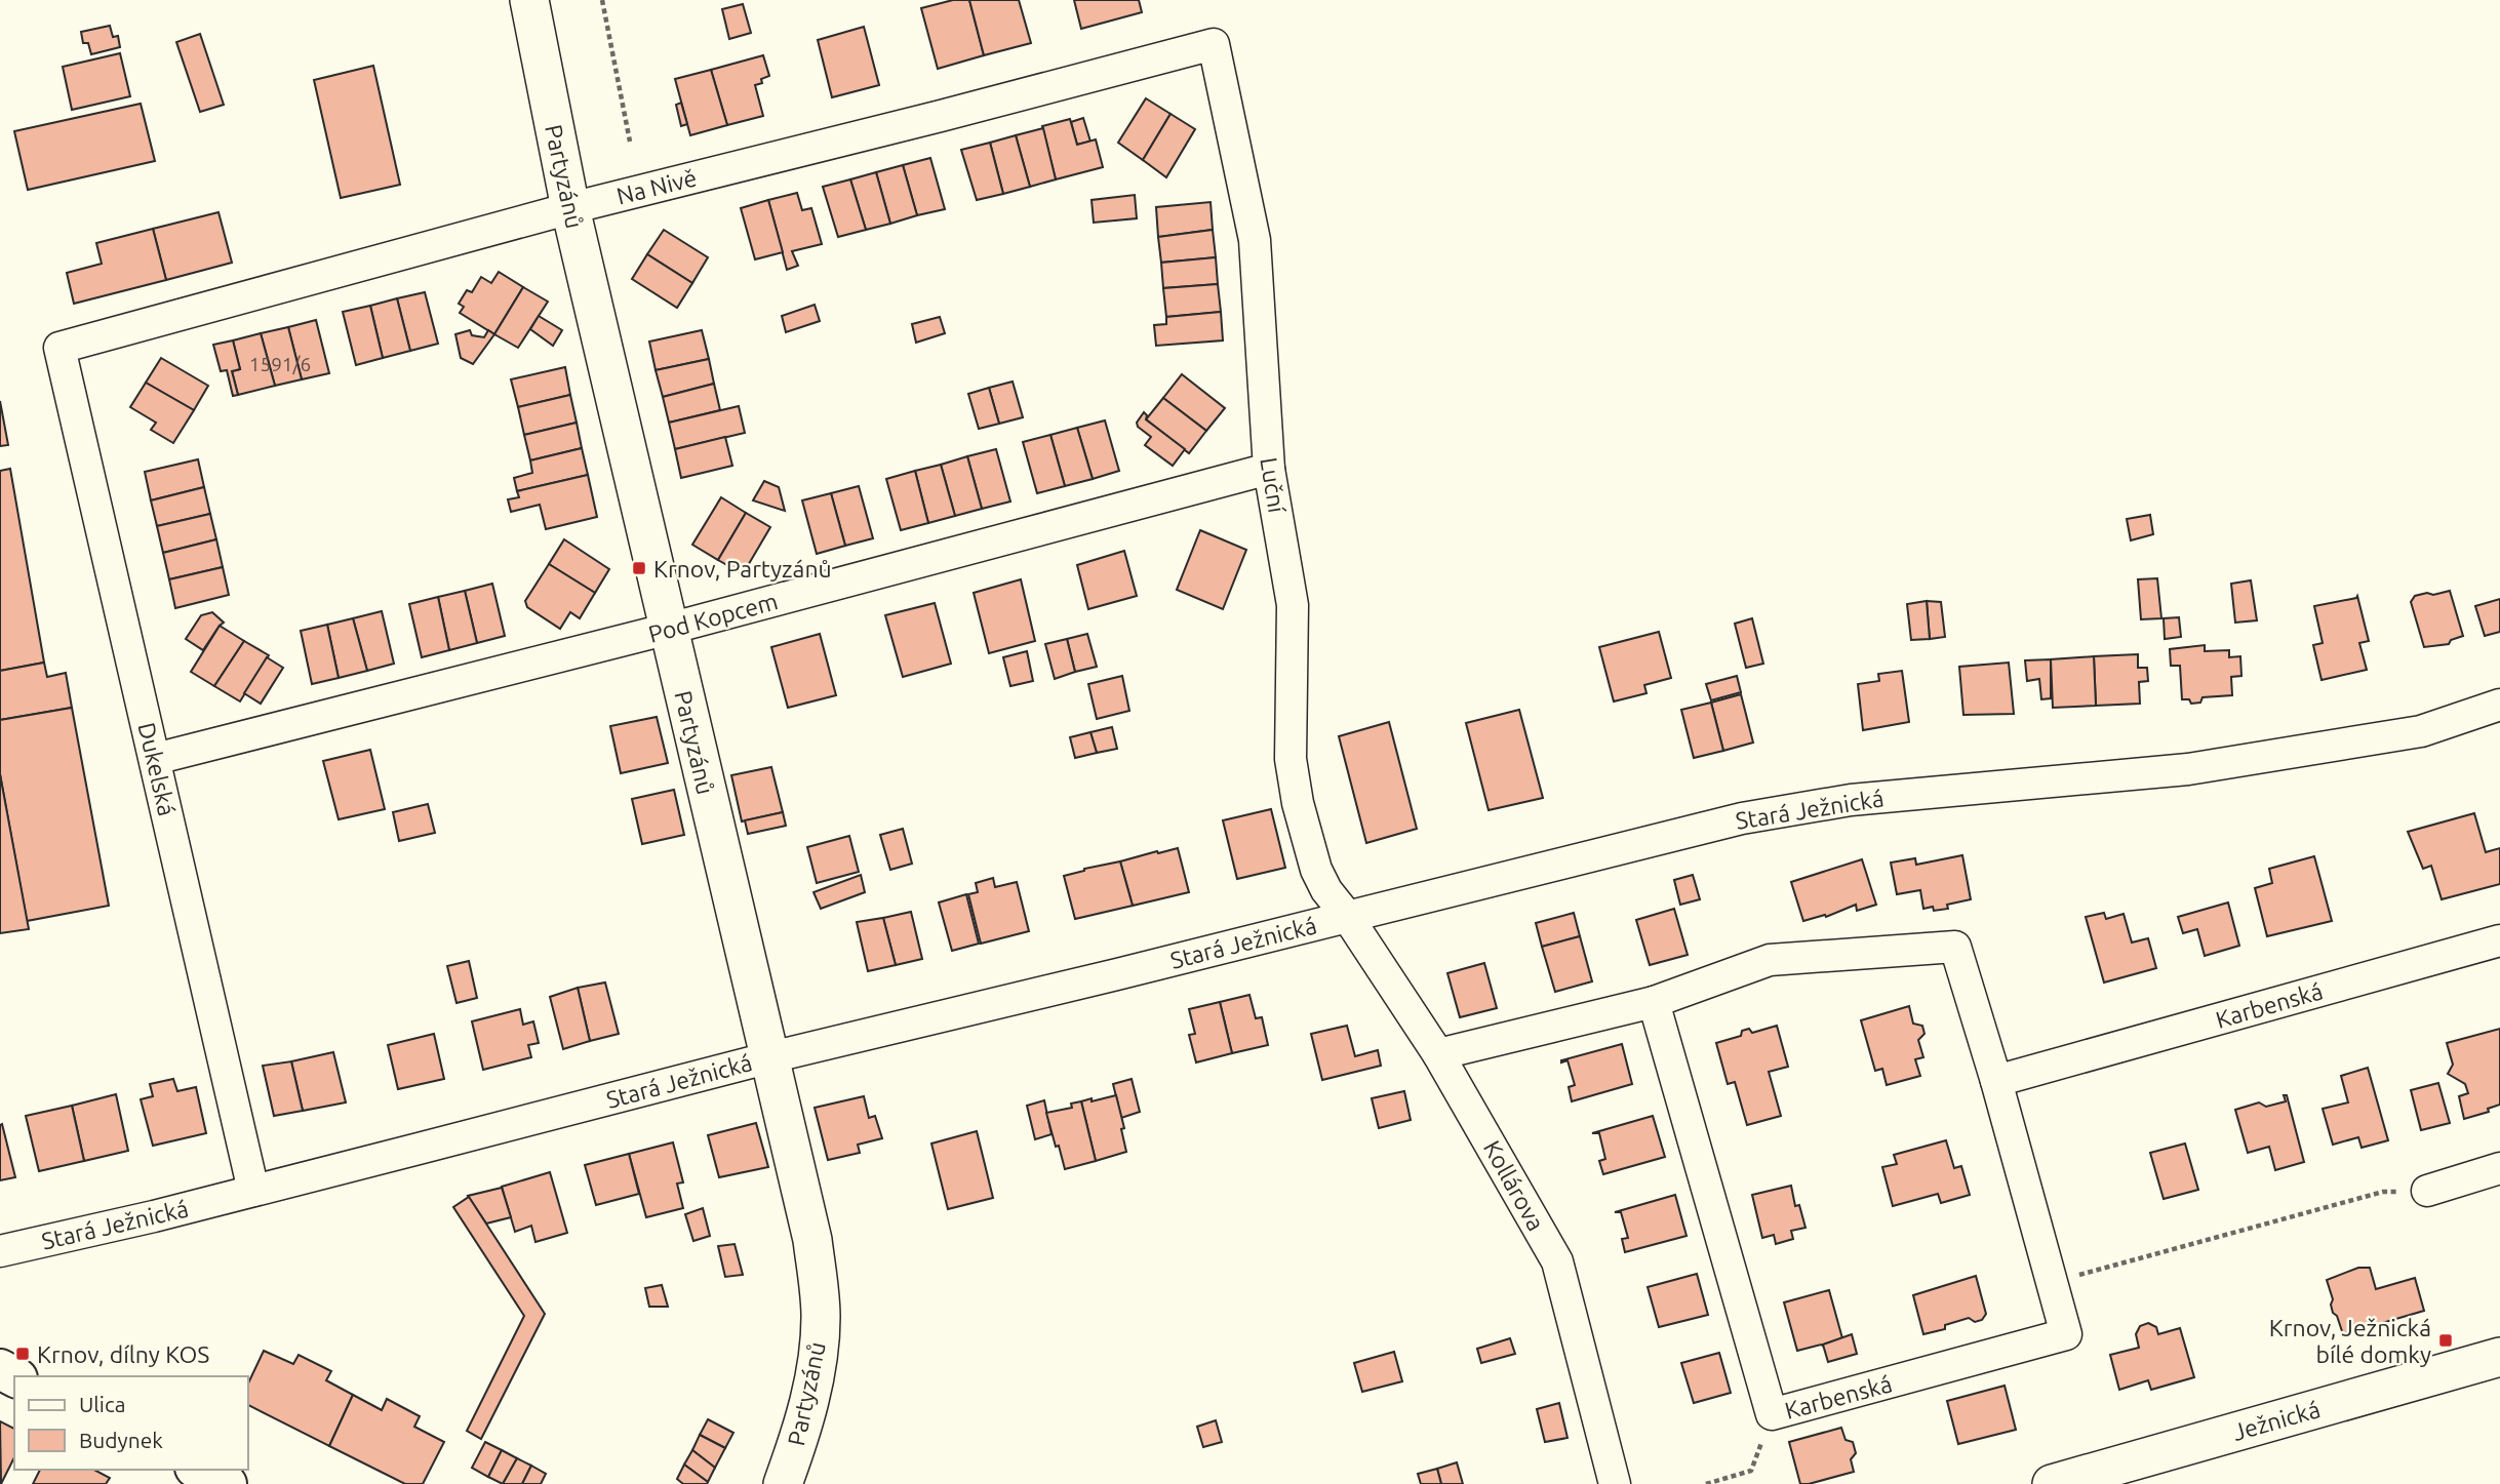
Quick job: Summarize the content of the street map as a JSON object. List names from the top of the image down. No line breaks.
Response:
{"streets":{"street":["Partyzánů","Na Nivě","Luční","Pod Kopcem","Dukelská","Stará Ježnická","Karbenská","Kollárova","Ježnická"]},"crossings":[["Partyzánů","Na Nivě"],["Partyzánů","Pod Kopcem"],["Partyzánů","Stará Ježnická"],["Na Nivě","Luční"],["Na Nivě","Dukelská"],["Luční","Pod Kopcem"],["Luční","Stará Ježnická"],["Luční","Kollárova"],["Pod Kopcem","Dukelská"],["Dukelská","Stará Ježnická"],["Stará Ježnická","Kollárova"],["Karbenská","Kollárova"]],"places":{"transit":["Krnov, Partyzánů","Krnov, Ježnická bílé domky","Krnov, dílny KOS"]},"house_numbers":["1591/6"],"legend":["Ulica","Budynek"]}
